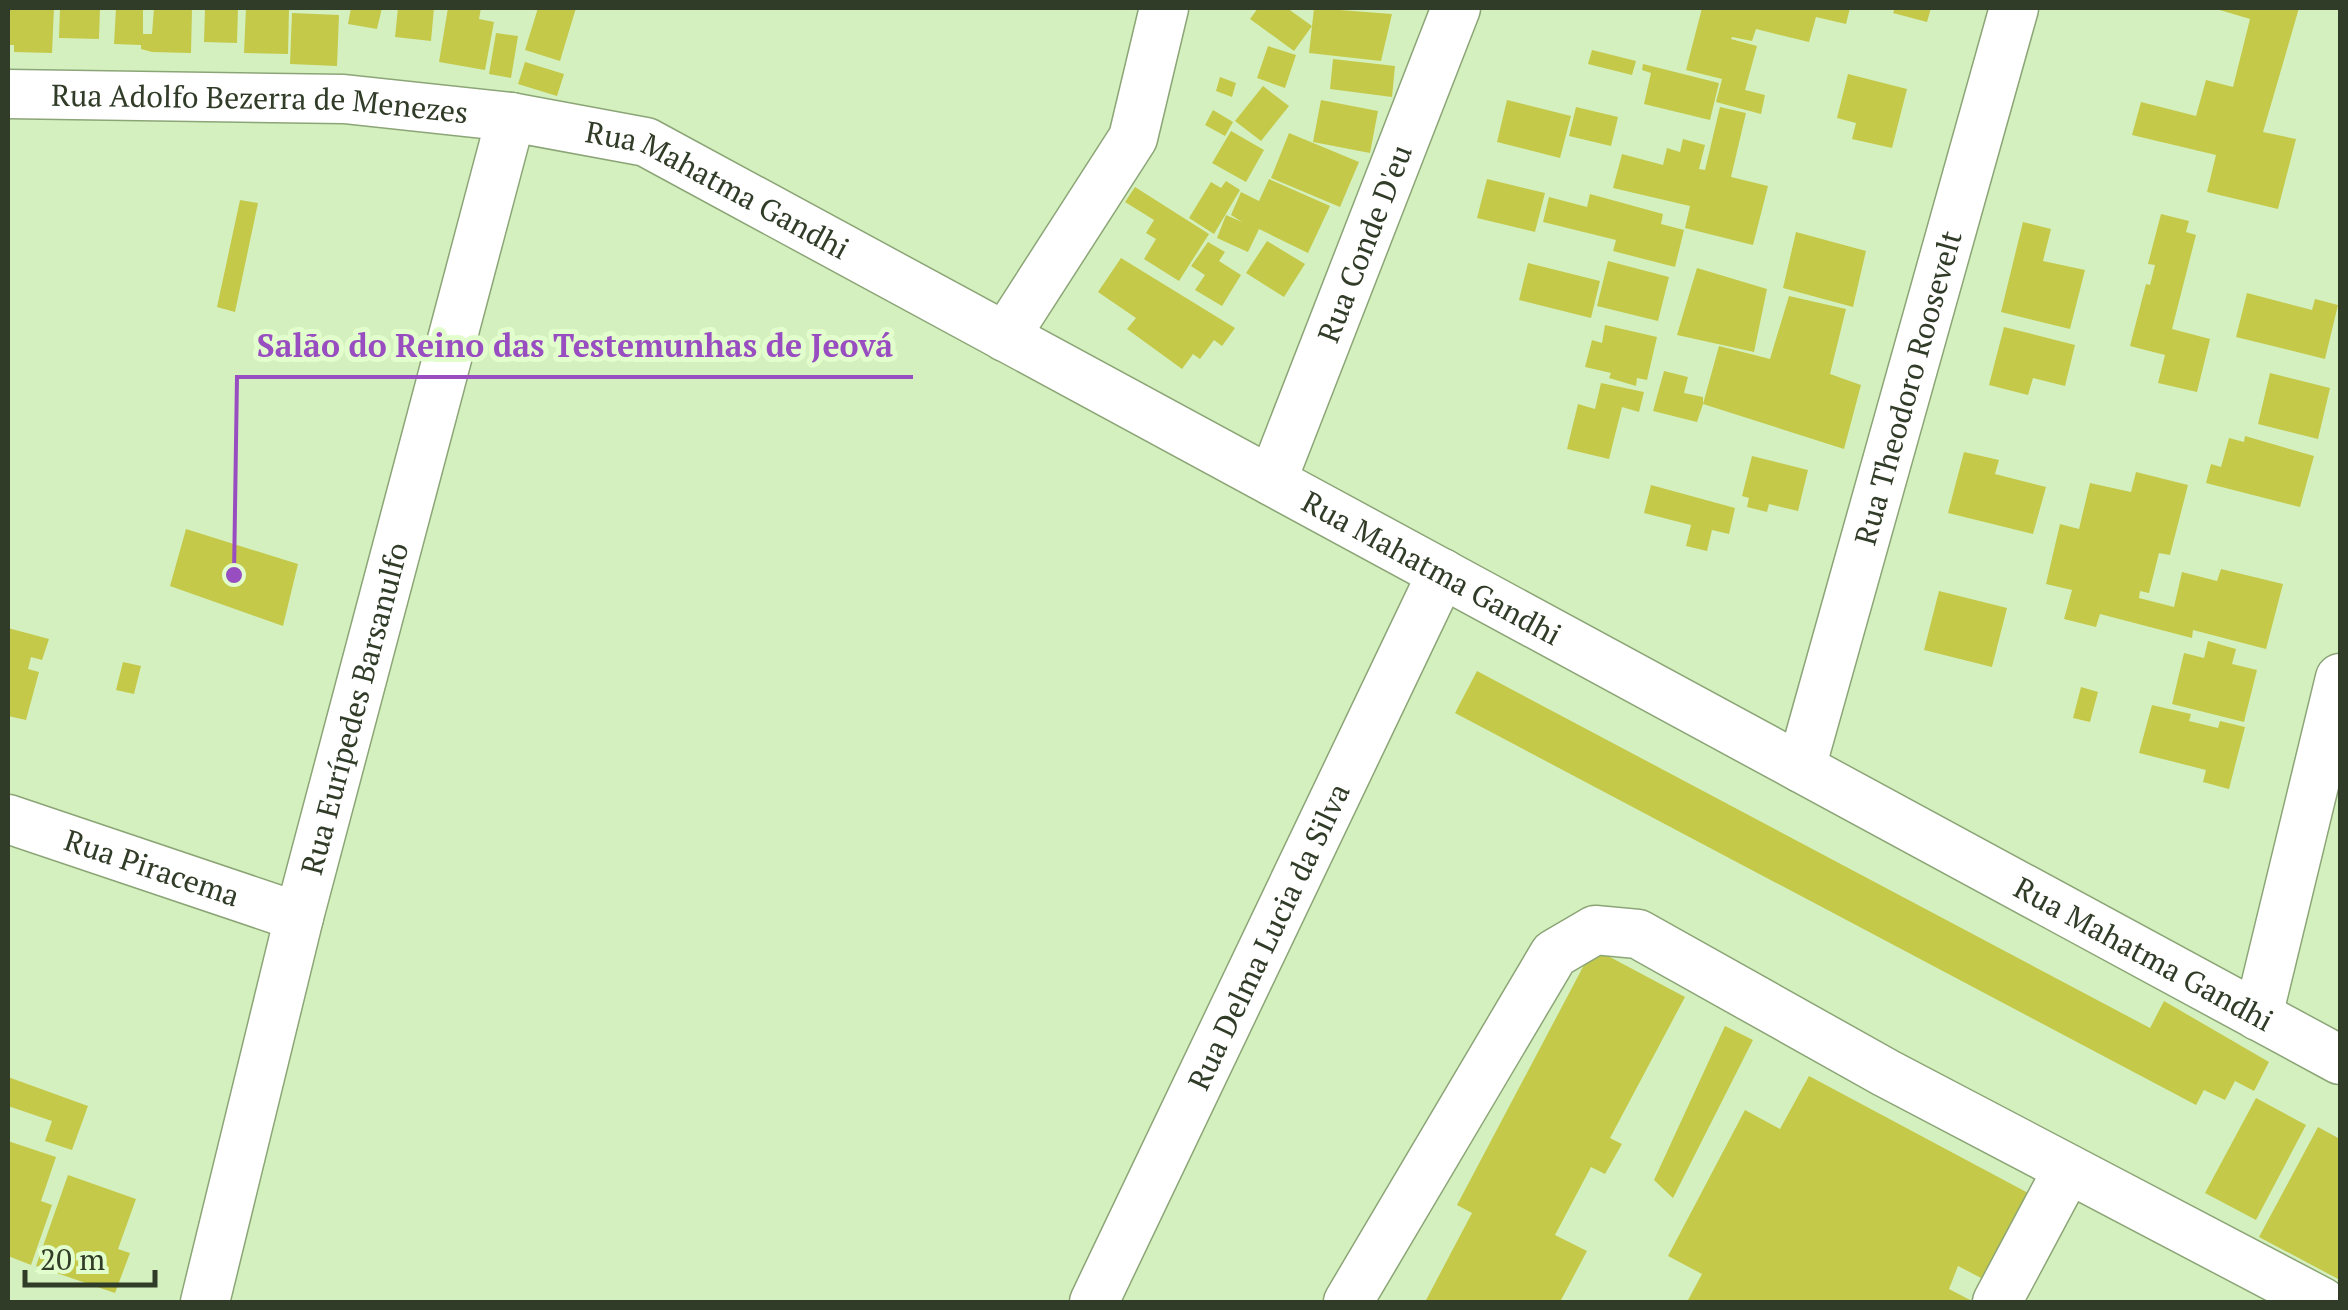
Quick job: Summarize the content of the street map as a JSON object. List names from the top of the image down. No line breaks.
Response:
{"streets":{"street":["Rua Adolfo Bezerra de Menezes","Rua Mahatma Gandhi","Rua Conde D'eu","Rua Theodoro Roosevelt","Rua Eurípedes Barsanulfo","Rua Piracema","Rua Delma Lucia da Silva"]},"crossings":[["Rua Adolfo Bezerra de Menezes","Rua Mahatma Gandhi"],["Rua Adolfo Bezerra de Menezes","Rua Eurípedes Barsanulfo"],["Rua Mahatma Gandhi","Rua Conde D'eu"],["Rua Mahatma Gandhi","Rua Theodoro Roosevelt"],["Rua Mahatma Gandhi","Rua Eurípedes Barsanulfo"],["Rua Mahatma Gandhi","Rua Delma Lucia da Silva"],["Rua Eurípedes Barsanulfo","Rua Piracema"]],"places":["Salão do Reino das Testemunhas de Jeová"],"scale_bar":"20 m"}
